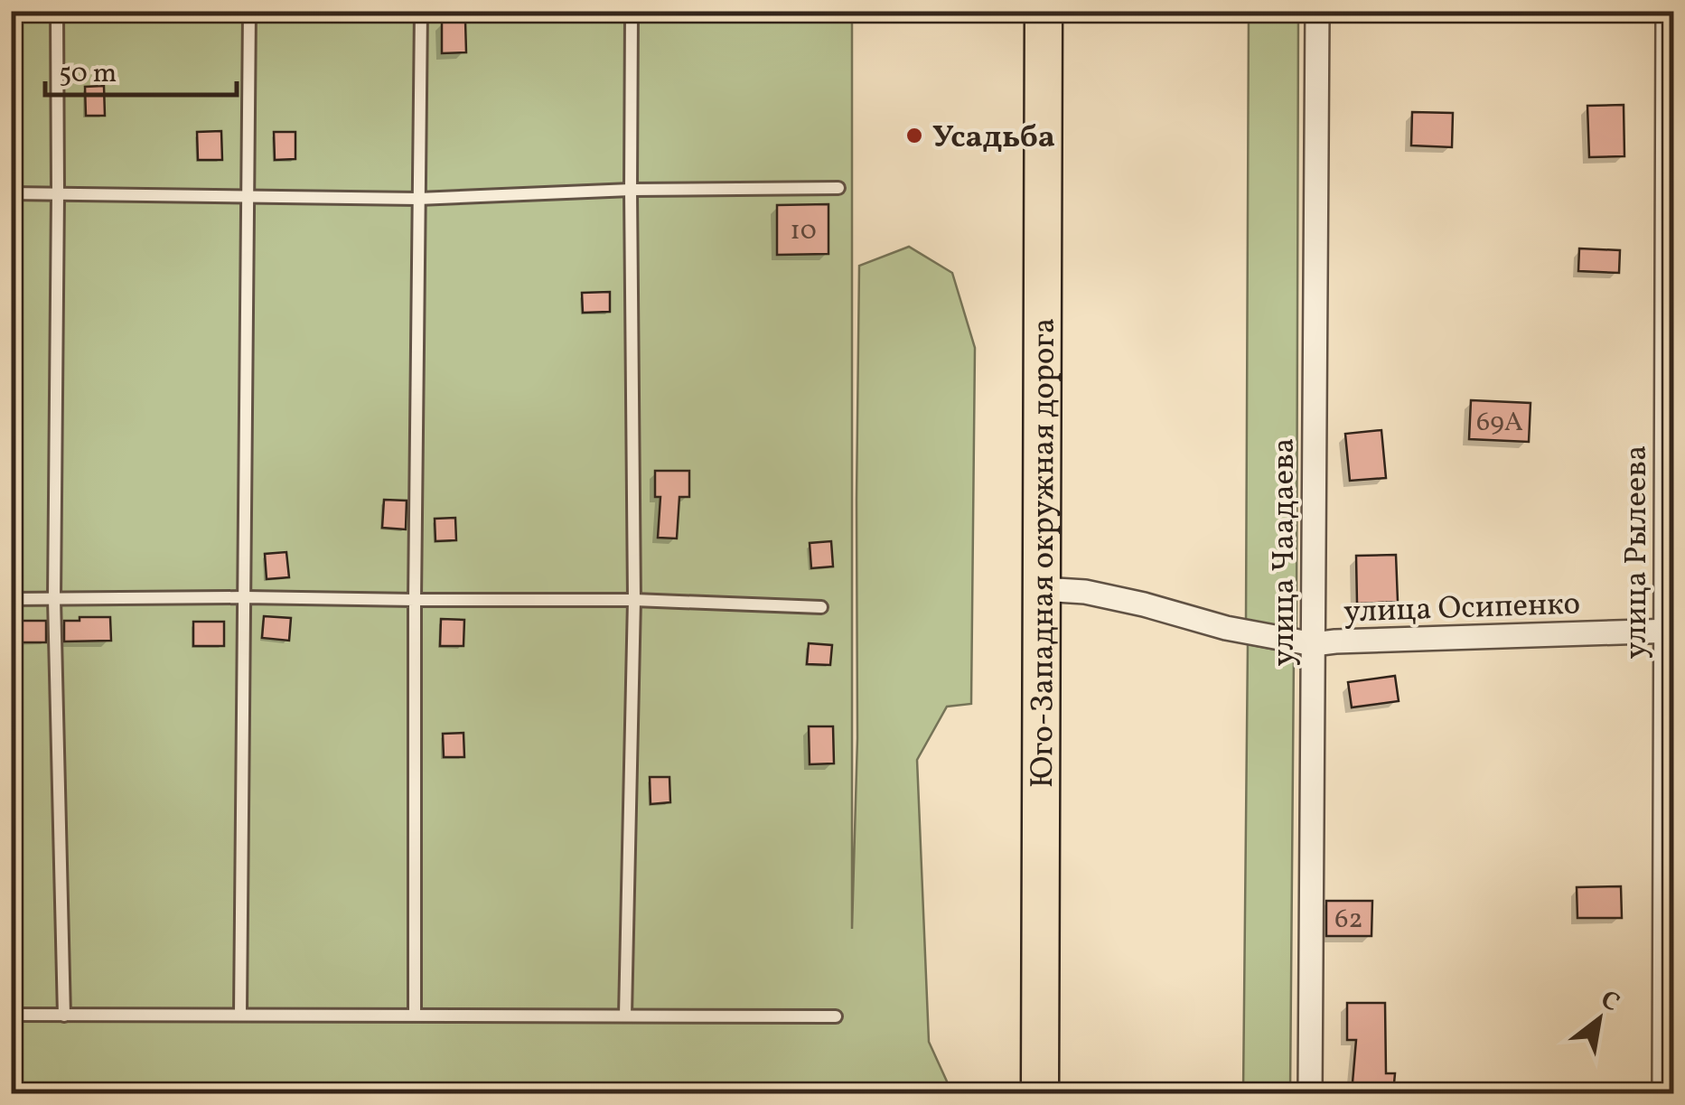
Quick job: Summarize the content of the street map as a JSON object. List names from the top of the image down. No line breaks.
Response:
{"streets":{"highway":["Юго-Западная окружная дорога"],"street":["улица Чаадаева","улица Рылеева","улица Осипенко"]},"crossings":[["Юго-Западная окружная дорога","улица Осипенко"],["улица Чаадаева","улица Осипенко"],["улица Рылеева","улица Осипенко"]],"places":["Усадьба"],"house_numbers":["10","69А","62"],"scale_bar":"50 m","north":"top right"}
